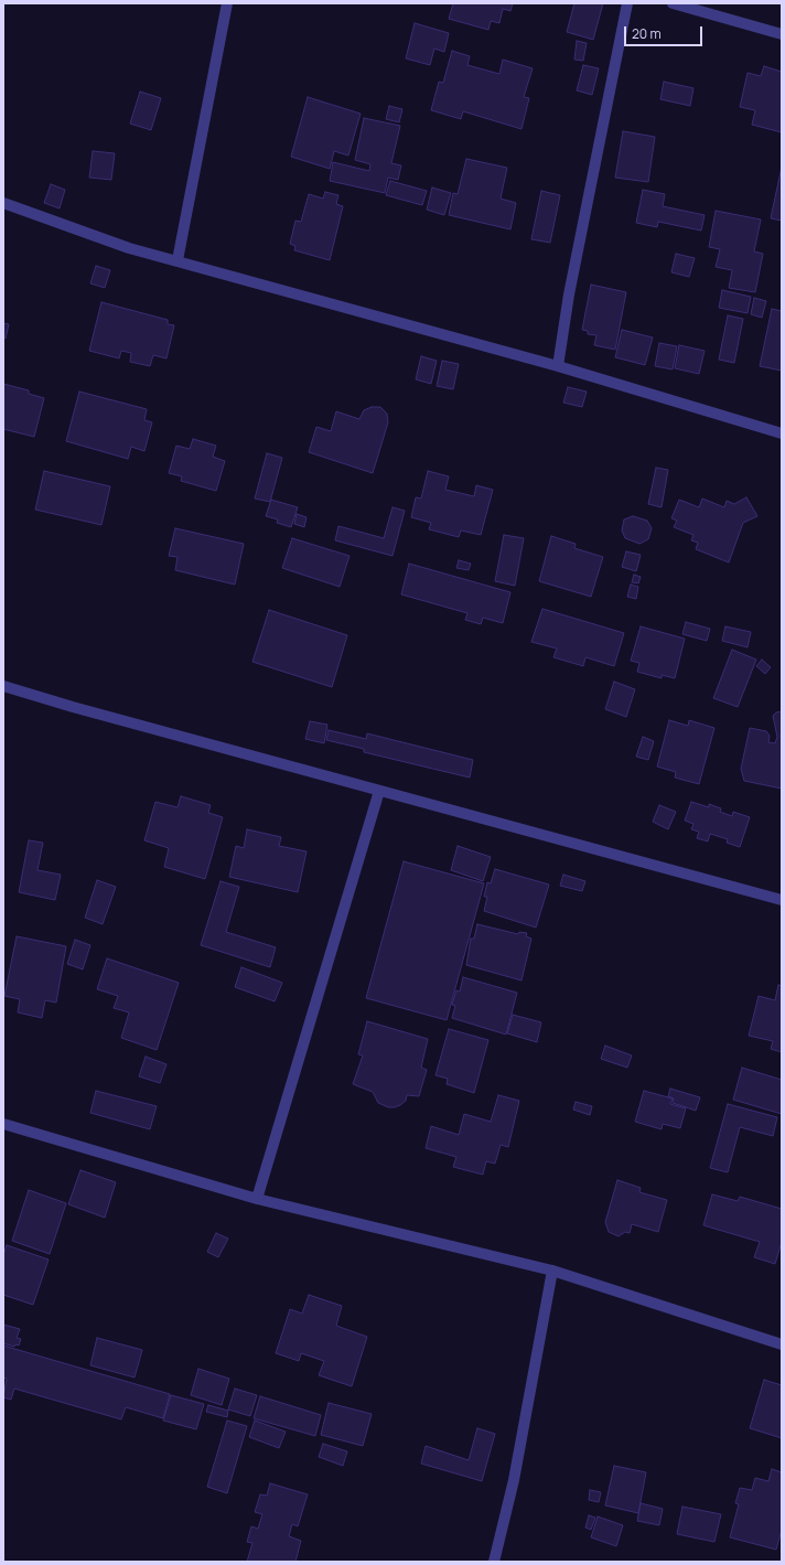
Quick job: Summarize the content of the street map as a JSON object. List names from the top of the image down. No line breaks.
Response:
{"scale_bar":"20 m"}
